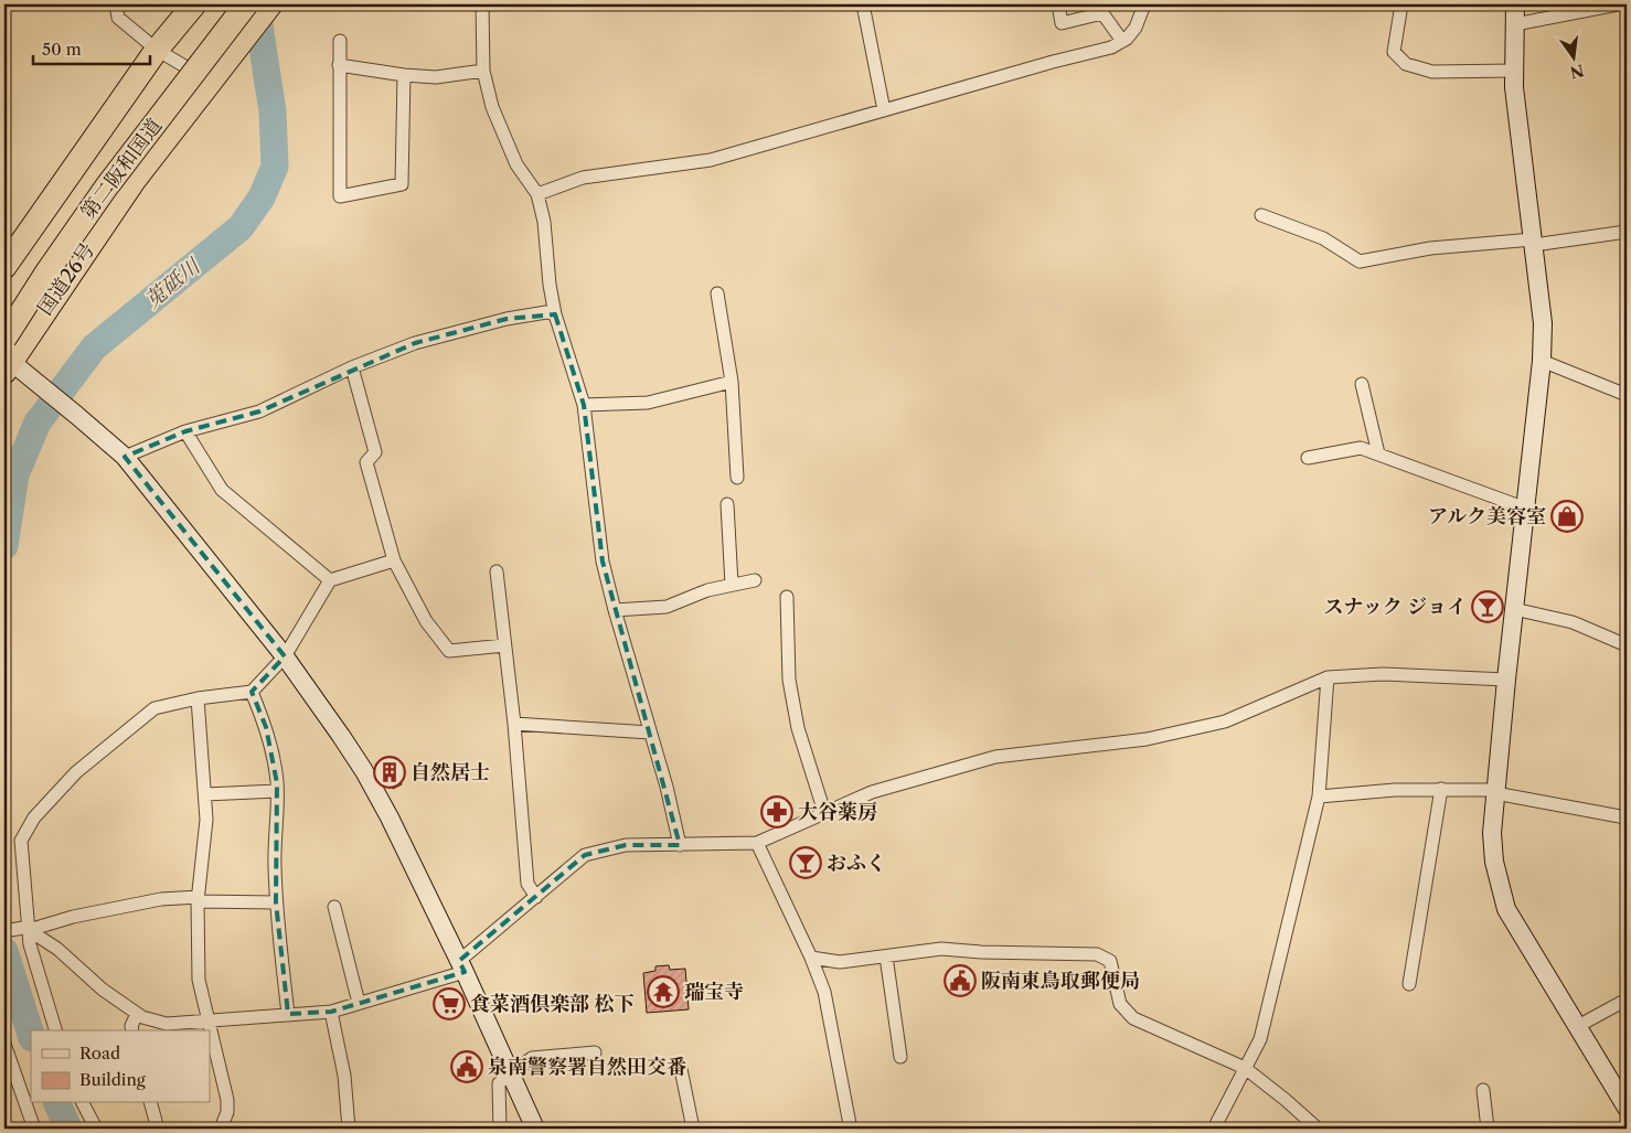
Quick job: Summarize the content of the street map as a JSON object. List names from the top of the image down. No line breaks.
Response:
{"streets":{"highway":["第二阪和国道","国道26号"]},"crossings":[["第二阪和国道","国道26号"]],"water":["莵砥川"],"places":{"shop":["アルク美容室"],"bar":["スナック ジョイ","おふく"],"building":["自然居士"],"pharmacy":["大谷薬房"],"public building":["阪南東鳥取郵便局","泉南警察署自然田交番"],"temple":["瑞宝寺"],"supermarket":["食菜酒倶楽部 松下"]},"legend":["Road","Building"],"scale_bar":"50 m","north":"bottom"}
